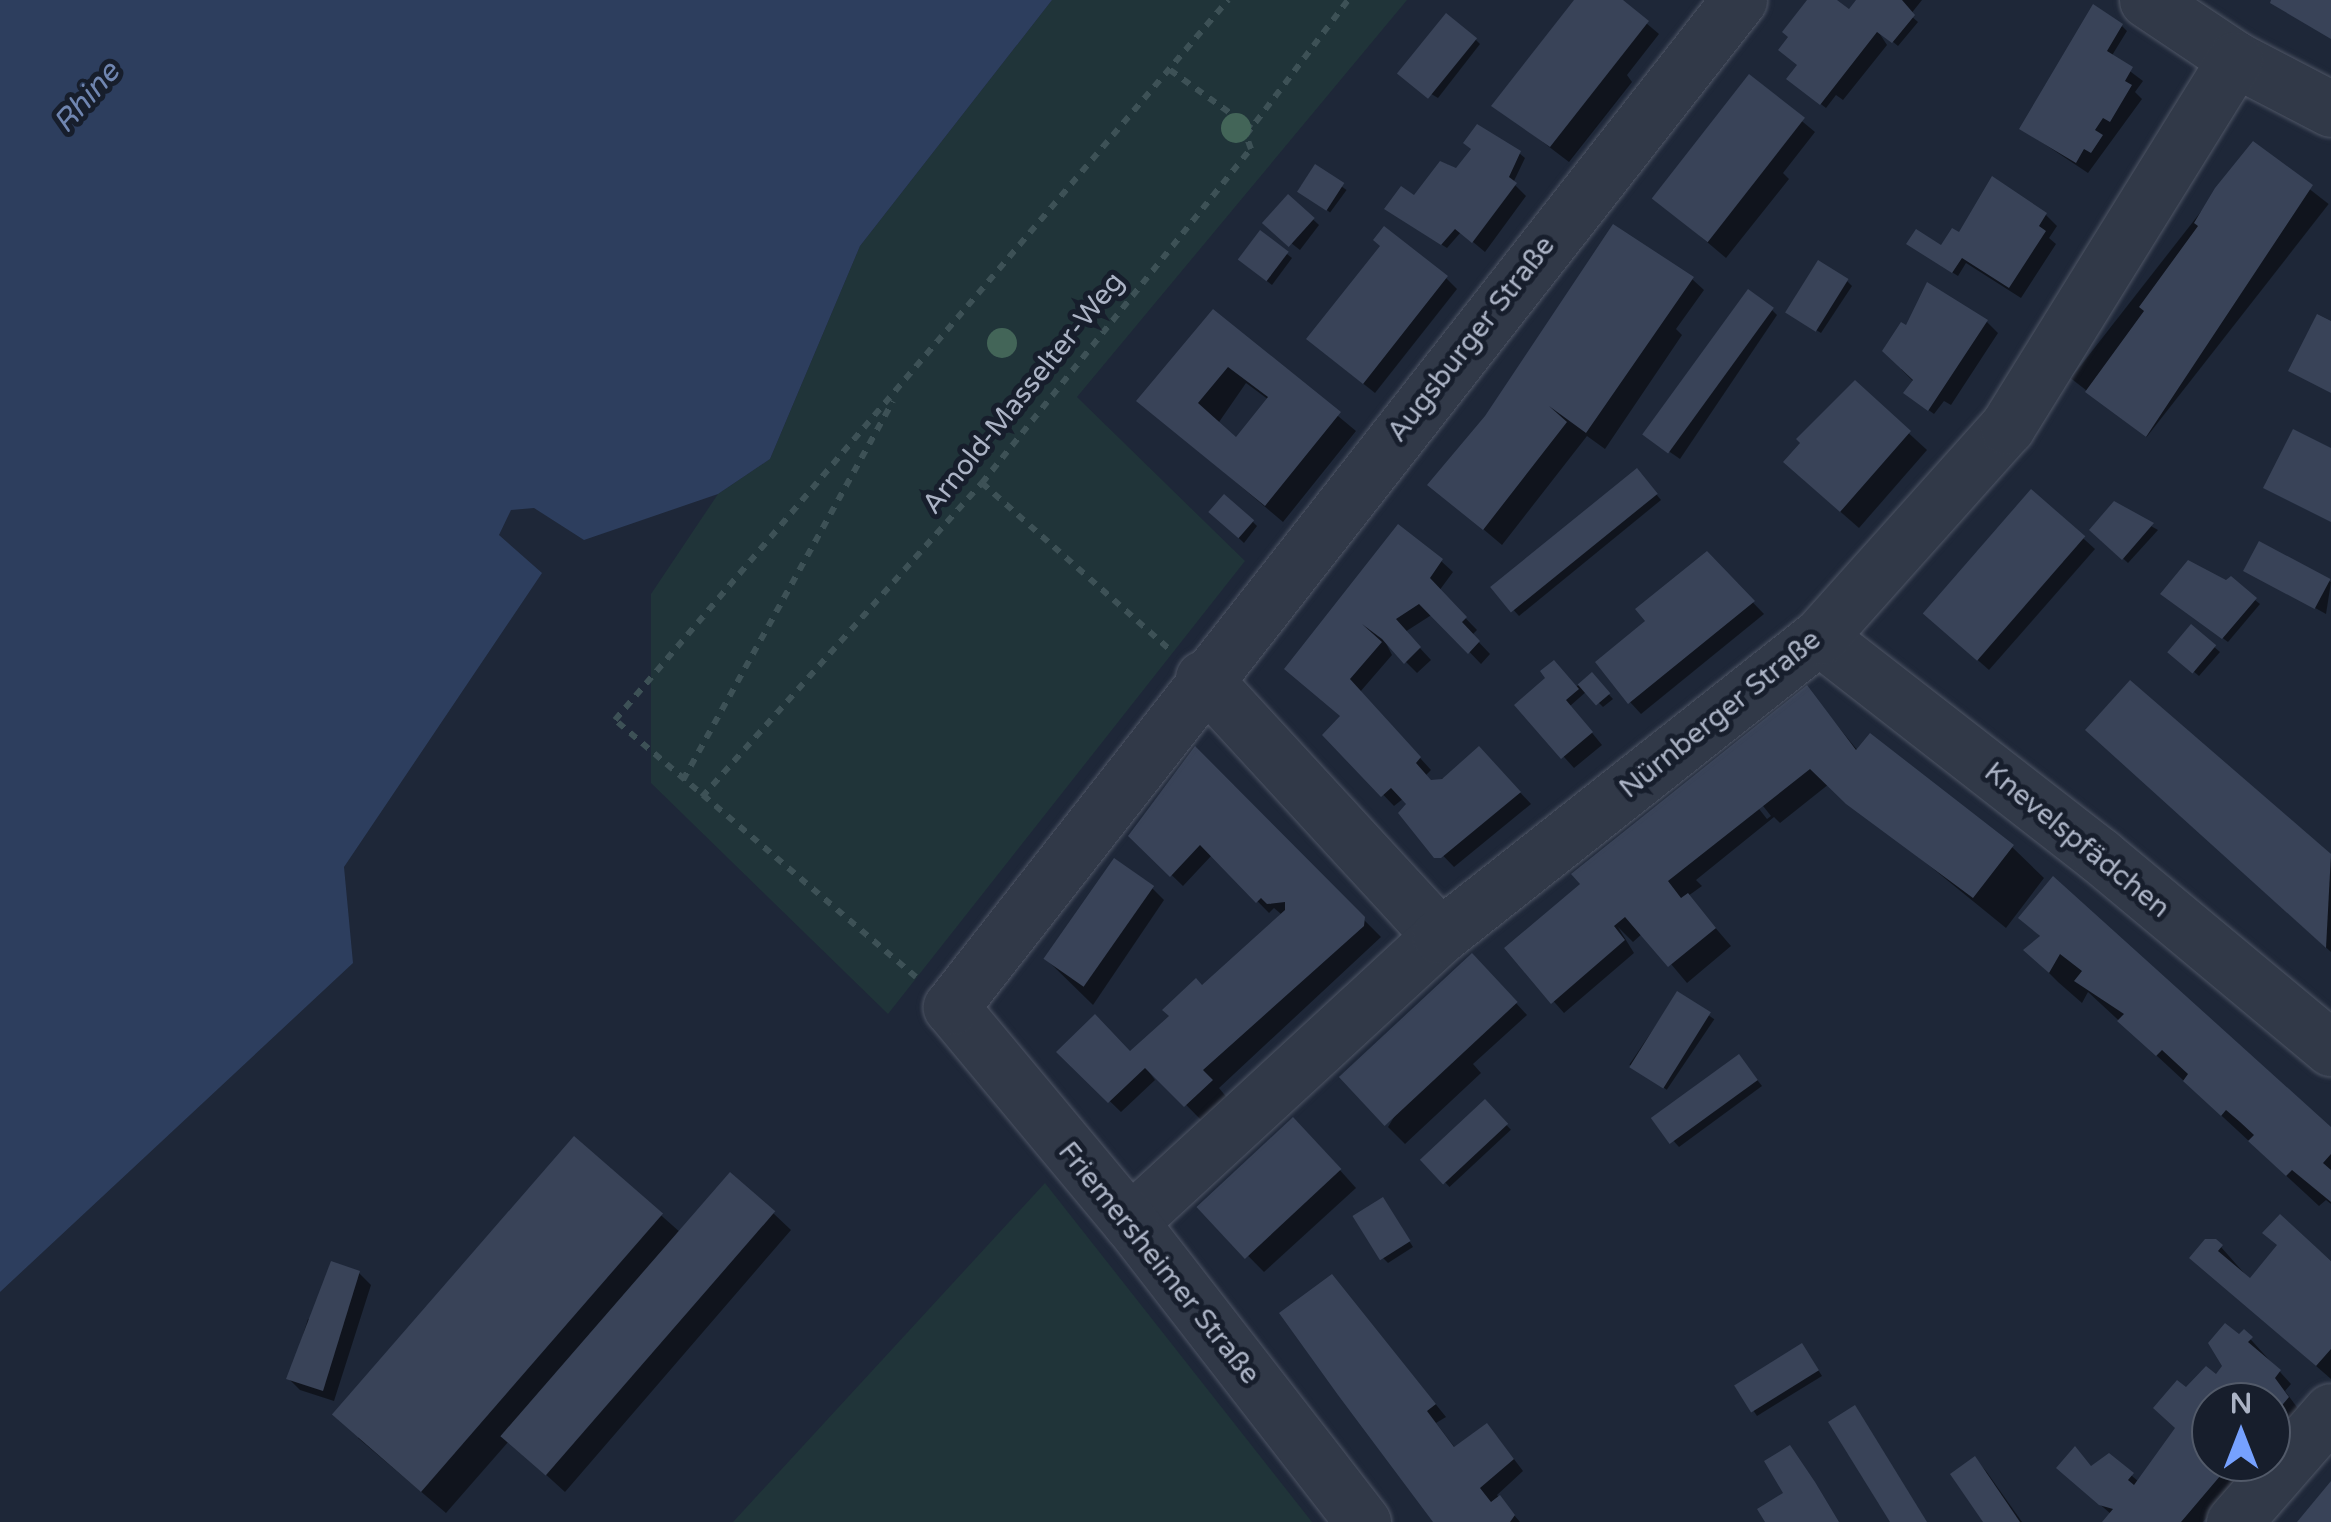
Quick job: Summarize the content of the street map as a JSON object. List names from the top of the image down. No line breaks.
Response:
{"streets":{"street":["Augsburger Straße","Nürnberger Straße","Knevelspfädchen","Friemersheimer Straße"],"path":["Arnold-Masselter-Weg"]},"crossings":[["Augsburger Straße","Friemersheimer Straße"],["Nürnberger Straße","Knevelspfädchen"],["Nürnberger Straße","Friemersheimer Straße"]],"water":["Rhine"],"north":"top"}
